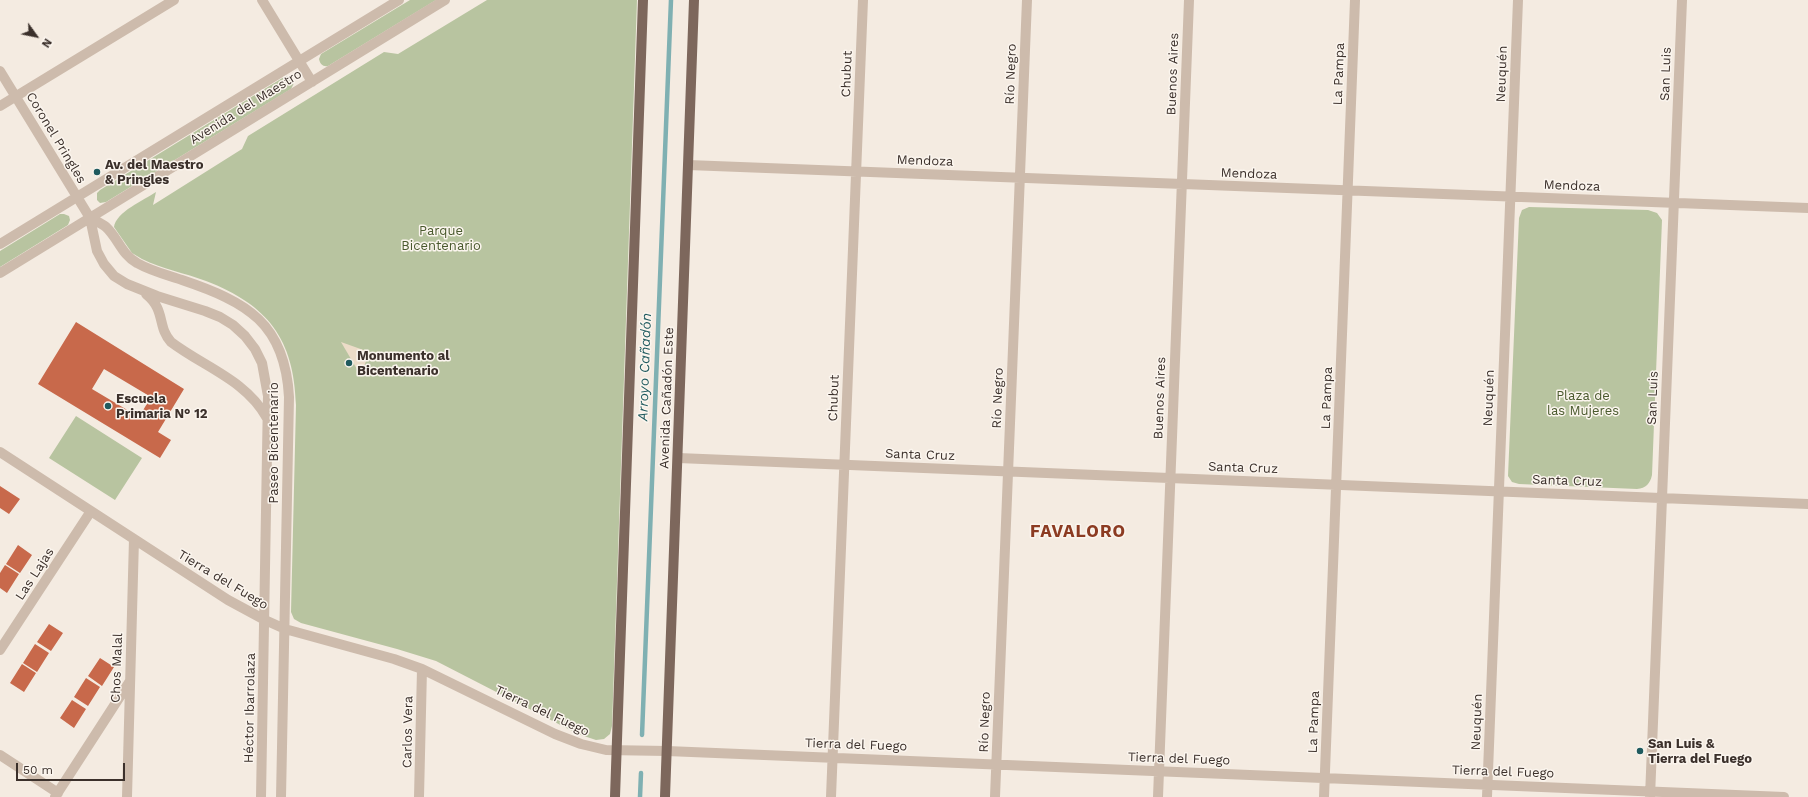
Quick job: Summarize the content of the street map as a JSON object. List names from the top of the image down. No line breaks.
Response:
{"streets":{"main road":["Avenida Cañadón Este"],"street":["Chubut","Río Negro","Buenos Aires","La Pampa","Neuquén","San Luis","Avenida del Maestro","Coronel Pringles","Mendoza","Paseo Bicentenario","Santa Cruz","Las Lajas","Tierra del Fuego","Chos Malal","Héctor Ibarrolaza","Carlos Vera"]},"crossings":[["Chubut","Mendoza"],["Chubut","Santa Cruz"],["Chubut","Tierra del Fuego"],["Río Negro","Mendoza"],["Río Negro","Santa Cruz"],["Río Negro","Tierra del Fuego"],["Buenos Aires","Mendoza"],["Buenos Aires","Santa Cruz"],["Buenos Aires","Tierra del Fuego"],["La Pampa","Mendoza"],["La Pampa","Santa Cruz"],["La Pampa","Tierra del Fuego"],["Neuquén","Mendoza"],["Neuquén","Santa Cruz"],["Neuquén","Tierra del Fuego"],["San Luis","Mendoza"],["San Luis","Santa Cruz"],["San Luis","Tierra del Fuego"],["Avenida del Maestro","Coronel Pringles"],["Avenida del Maestro","Paseo Bicentenario"],["Coronel Pringles","Paseo Bicentenario"],["Mendoza","Avenida Cañadón Este"],["Avenida Cañadón Este","Santa Cruz"],["Avenida Cañadón Este","Tierra del Fuego"],["Paseo Bicentenario","Tierra del Fuego"],["Paseo Bicentenario","Héctor Ibarrolaza"],["Las Lajas","Tierra del Fuego"],["Tierra del Fuego","Chos Malal"],["Tierra del Fuego","Héctor Ibarrolaza"],["Tierra del Fuego","Carlos Vera"]],"districts":["FAVALORO"],"water":["Arroyo Cañadón"],"parks":["Parque Bicentenario","Plaza de las Mujeres"],"places":["Av. del Maestro & Pringles","Monumento al Bicentenario","Escuela Primaria N° 12","San Luis & Tierra del Fuego"],"scale_bar":"50 m","north":"bottom right"}
